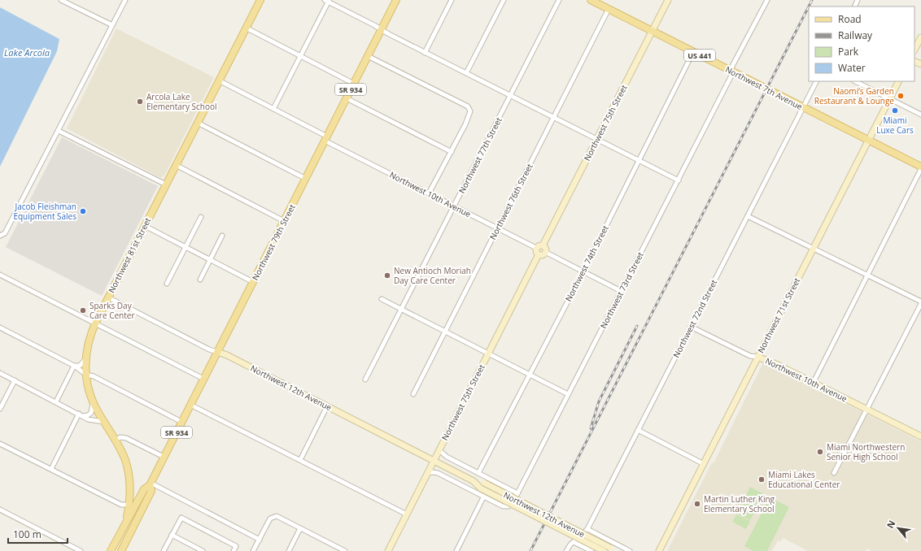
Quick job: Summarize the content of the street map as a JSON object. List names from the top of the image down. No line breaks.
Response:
{"streets":{"main road":["US 441","Northwest 7th Avenue","SR 934","Northwest 79th Street","Northwest 81st Street"],"street":["Northwest 75th Street","Northwest 77th Street","Northwest 10th Avenue","Northwest 76th Street","Northwest 74th Street","Northwest 73rd Street","Northwest 71st Street","Northwest 72nd Street","Northwest 12th Avenue"]},"crossings":[["Northwest 7th Avenue","Northwest 75th Street"],["Northwest 7th Avenue","Northwest 76th Street"],["Northwest 7th Avenue","Northwest 74th Street"],["Northwest 7th Avenue","Northwest 73rd Street"],["Northwest 7th Avenue","Northwest 71st Street"],["Northwest 7th Avenue","Northwest 72nd Street"],["Northwest 75th Street","Northwest 10th Avenue"],["Northwest 75th Street","Northwest 12th Avenue"],["Northwest 77th Street","Northwest 10th Avenue"],["Northwest 10th Avenue","Northwest 76th Street"],["Northwest 10th Avenue","Northwest 79th Street"],["Northwest 10th Avenue","Northwest 81st Street"],["Northwest 10th Avenue","Northwest 71st Street"],["Northwest 10th Avenue","Northwest 72nd Street"],["Northwest 79th Street","Northwest 81st Street"],["Northwest 79th Street","Northwest 12th Avenue"],["Northwest 81st Street","Northwest 12th Avenue"],["Northwest 74th Street","Northwest 12th Avenue"],["Northwest 73rd Street","Northwest 12th Avenue"],["Northwest 72nd Street","Northwest 12th Avenue"]],"water":["Lake Arcola"],"places":["Naomi’s Garden Restaurant & Lounge","Arcola Lake Elementary School","Miami Luxe Cars","Jacob Fleishman Equipment Sales","New Antioch Moriah Day Care Center","Sparks Day Care Center","Miami Northwestern Senior High School","Miami Lakes Educational Center","Martin Luther King Elementary School"],"legend":["Road","Railway","Park","Water"],"scale_bar":"100 m","north":"top left"}
